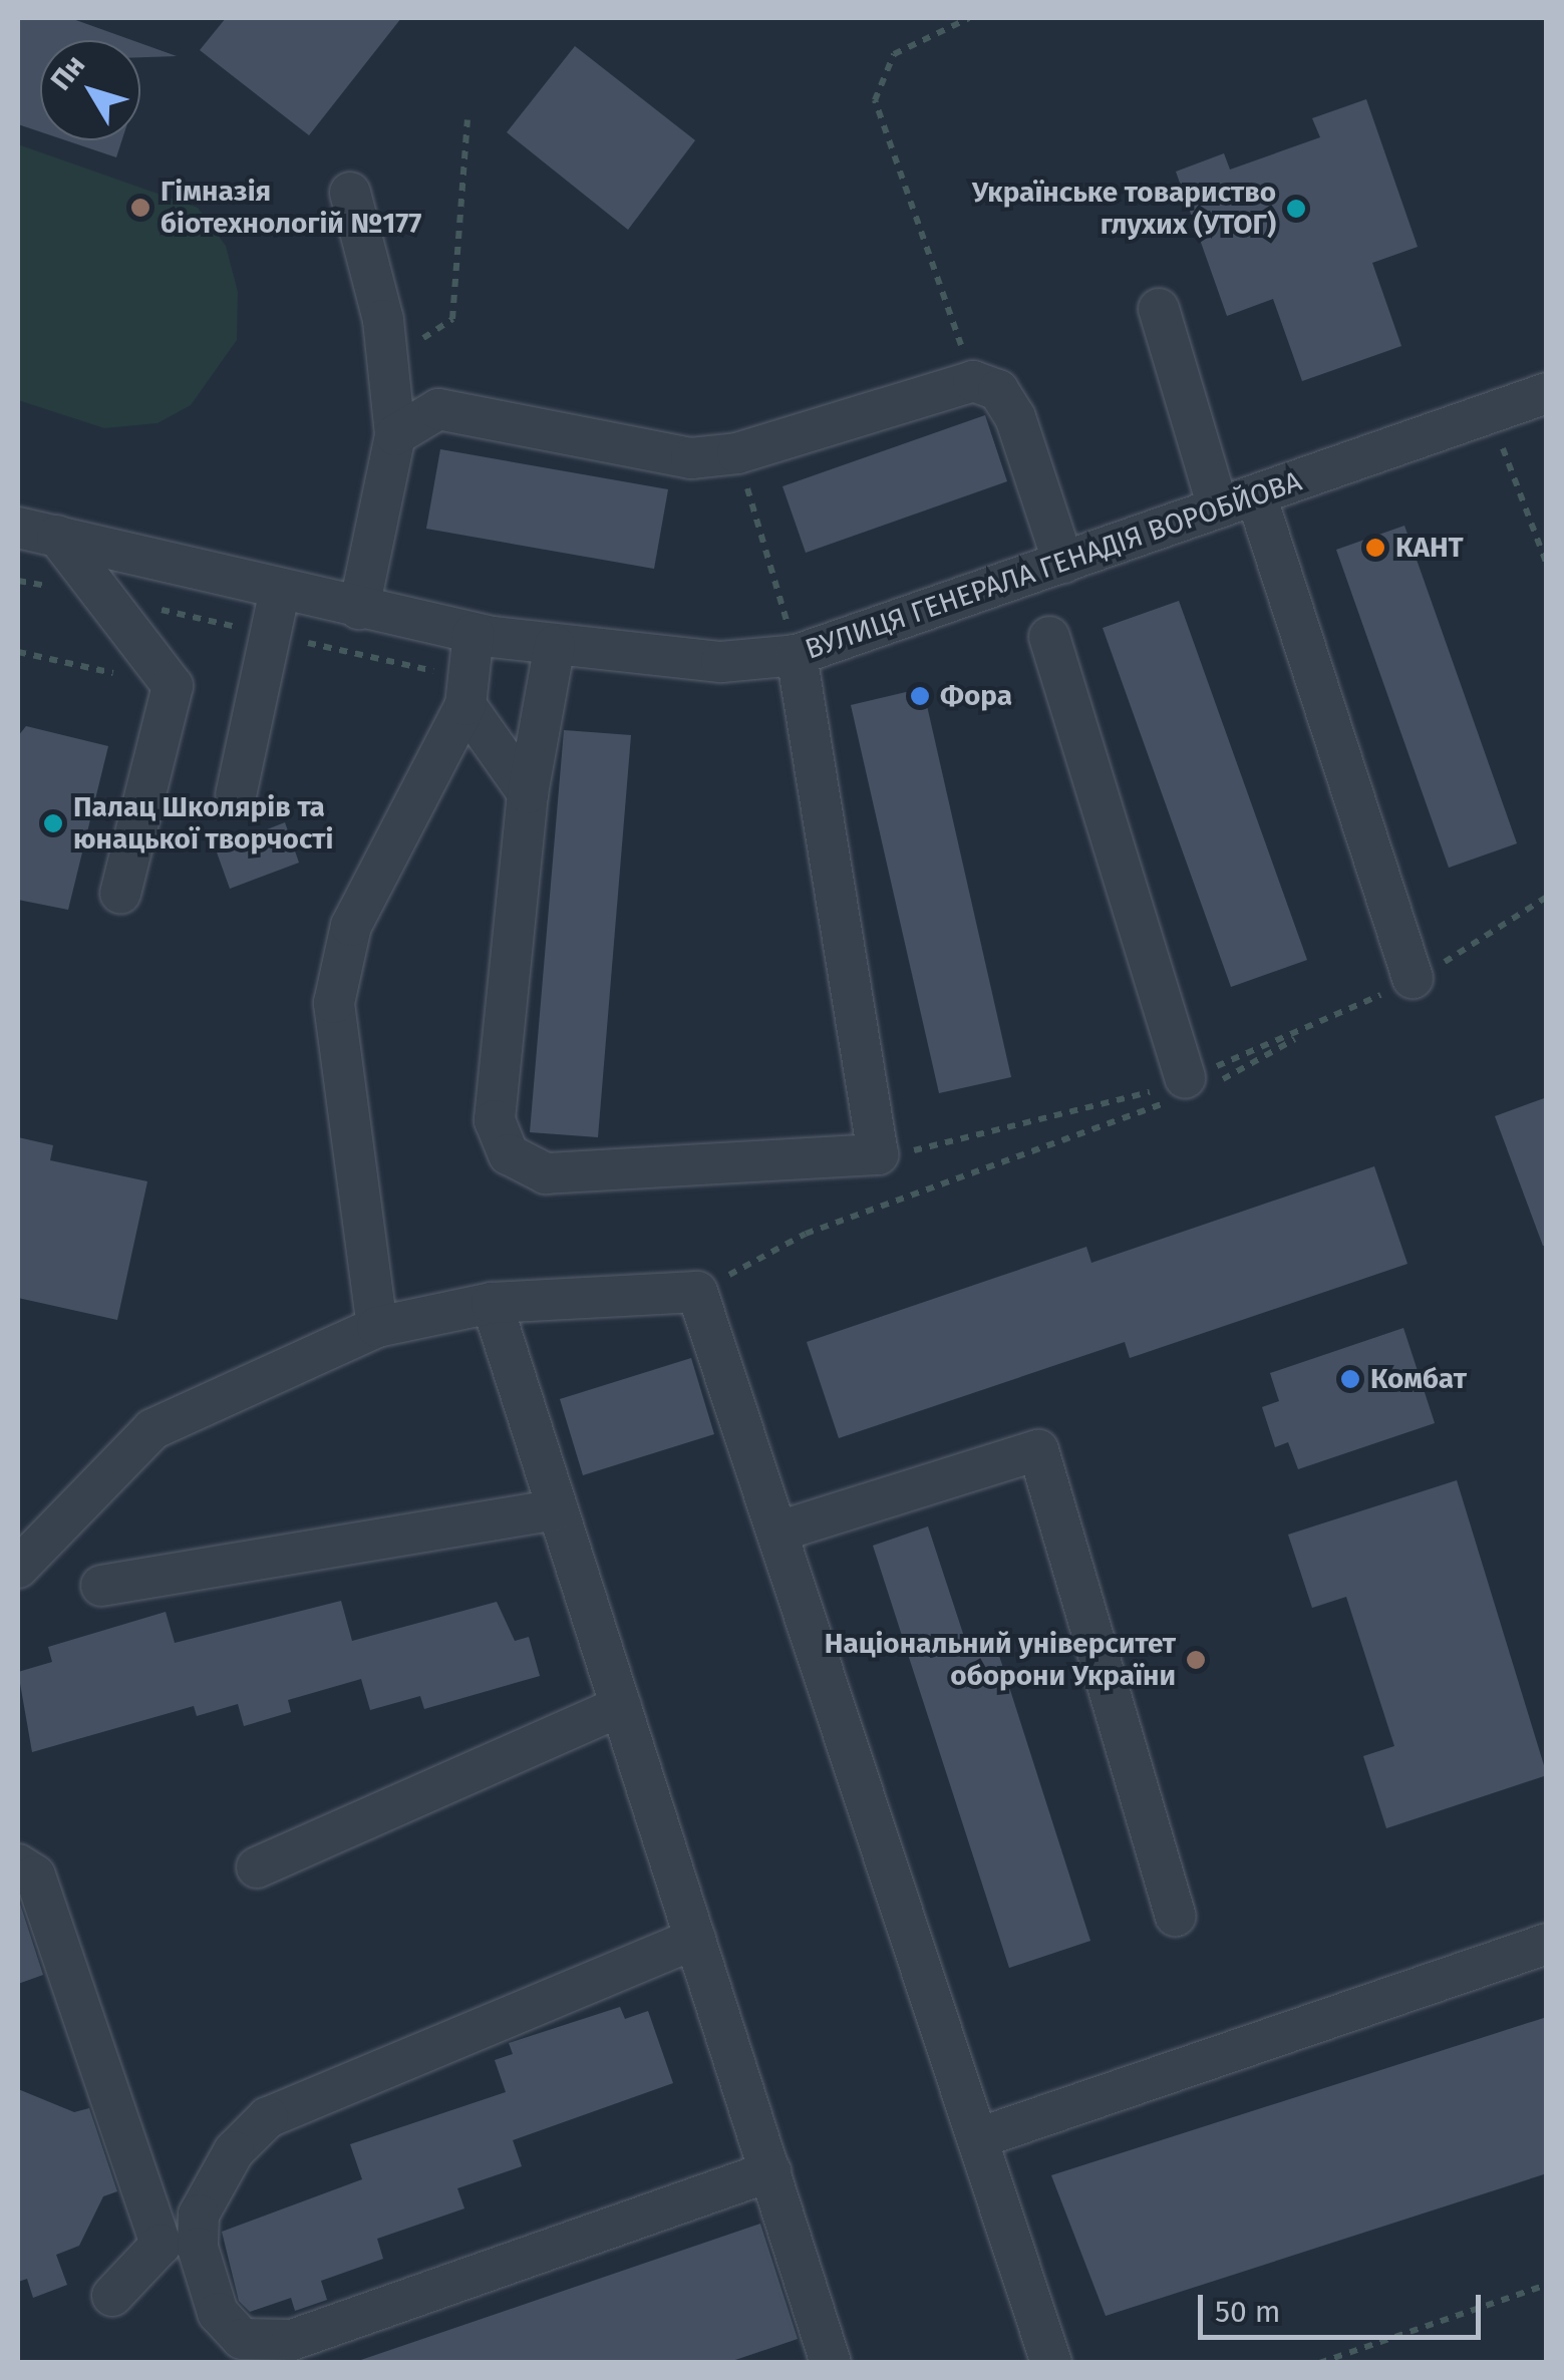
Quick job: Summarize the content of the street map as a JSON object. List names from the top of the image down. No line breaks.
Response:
{"streets":{"street":["ВУЛИЦЯ ГЕНЕРАЛА ГЕНАДІЯ ВОРОБЙОВА"]},"places":["Гімназія біотехнологій №177","Українське товариство глухих (УТОГ)","КАНТ","Фора","Палац Школярів та юнацької творчості","Комбат","Національний університет оборони України"],"scale_bar":"50 m","north":"top left"}
